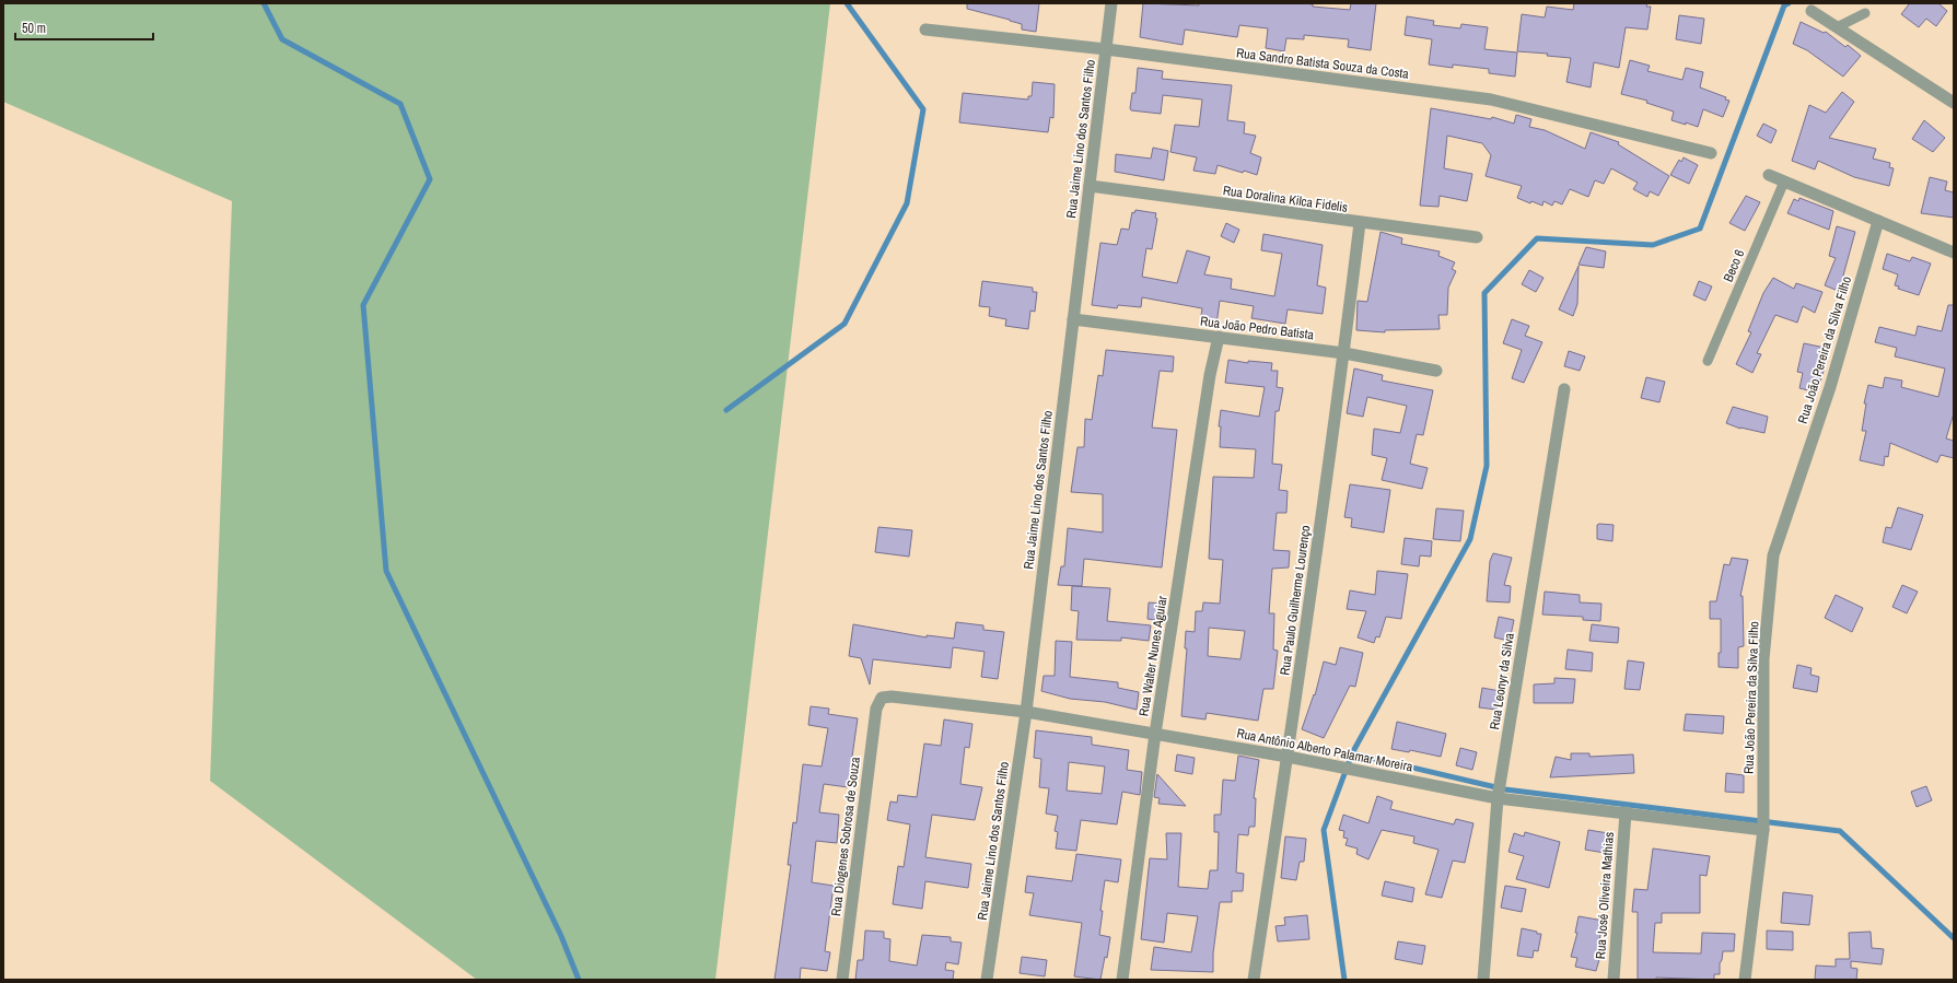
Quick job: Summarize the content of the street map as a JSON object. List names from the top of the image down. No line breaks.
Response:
{"streets":{"street":["Rua Sandro Batista Souza da Costa","Rua Jaime Lino dos Santos Filho","Rua Doralina Kilca Fidelis","Rua João Pedro Batista","Rua João Pereira da Silva Filho","Rua Paulo Guilherme Lourenço","Rua Walter Nunes Aguiar","Rua Leonyr da Silva","Rua Antônio Alberto Palamar Moreira","Rua Diogenes Sobrosa de Souza","Rua José Oliveira Mathias"],"lane":["Beco 6"]},"crossings":[["Rua Sandro Batista Souza da Costa","Rua Jaime Lino dos Santos Filho"],["Rua Jaime Lino dos Santos Filho","Rua Doralina Kilca Fidelis"],["Rua Jaime Lino dos Santos Filho","Rua João Pedro Batista"],["Rua Jaime Lino dos Santos Filho","Rua Antônio Alberto Palamar Moreira"],["Rua Doralina Kilca Fidelis","Rua Paulo Guilherme Lourenço"],["Rua João Pedro Batista","Rua Paulo Guilherme Lourenço"],["Rua João Pedro Batista","Rua Walter Nunes Aguiar"],["Rua João Pereira da Silva Filho","Rua Antônio Alberto Palamar Moreira"],["Rua Paulo Guilherme Lourenço","Rua Antônio Alberto Palamar Moreira"],["Rua Walter Nunes Aguiar","Rua Antônio Alberto Palamar Moreira"],["Rua Leonyr da Silva","Rua Antônio Alberto Palamar Moreira"],["Rua Antônio Alberto Palamar Moreira","Rua Diogenes Sobrosa de Souza"],["Rua Antônio Alberto Palamar Moreira","Rua José Oliveira Mathias"]],"scale_bar":"50 m"}
